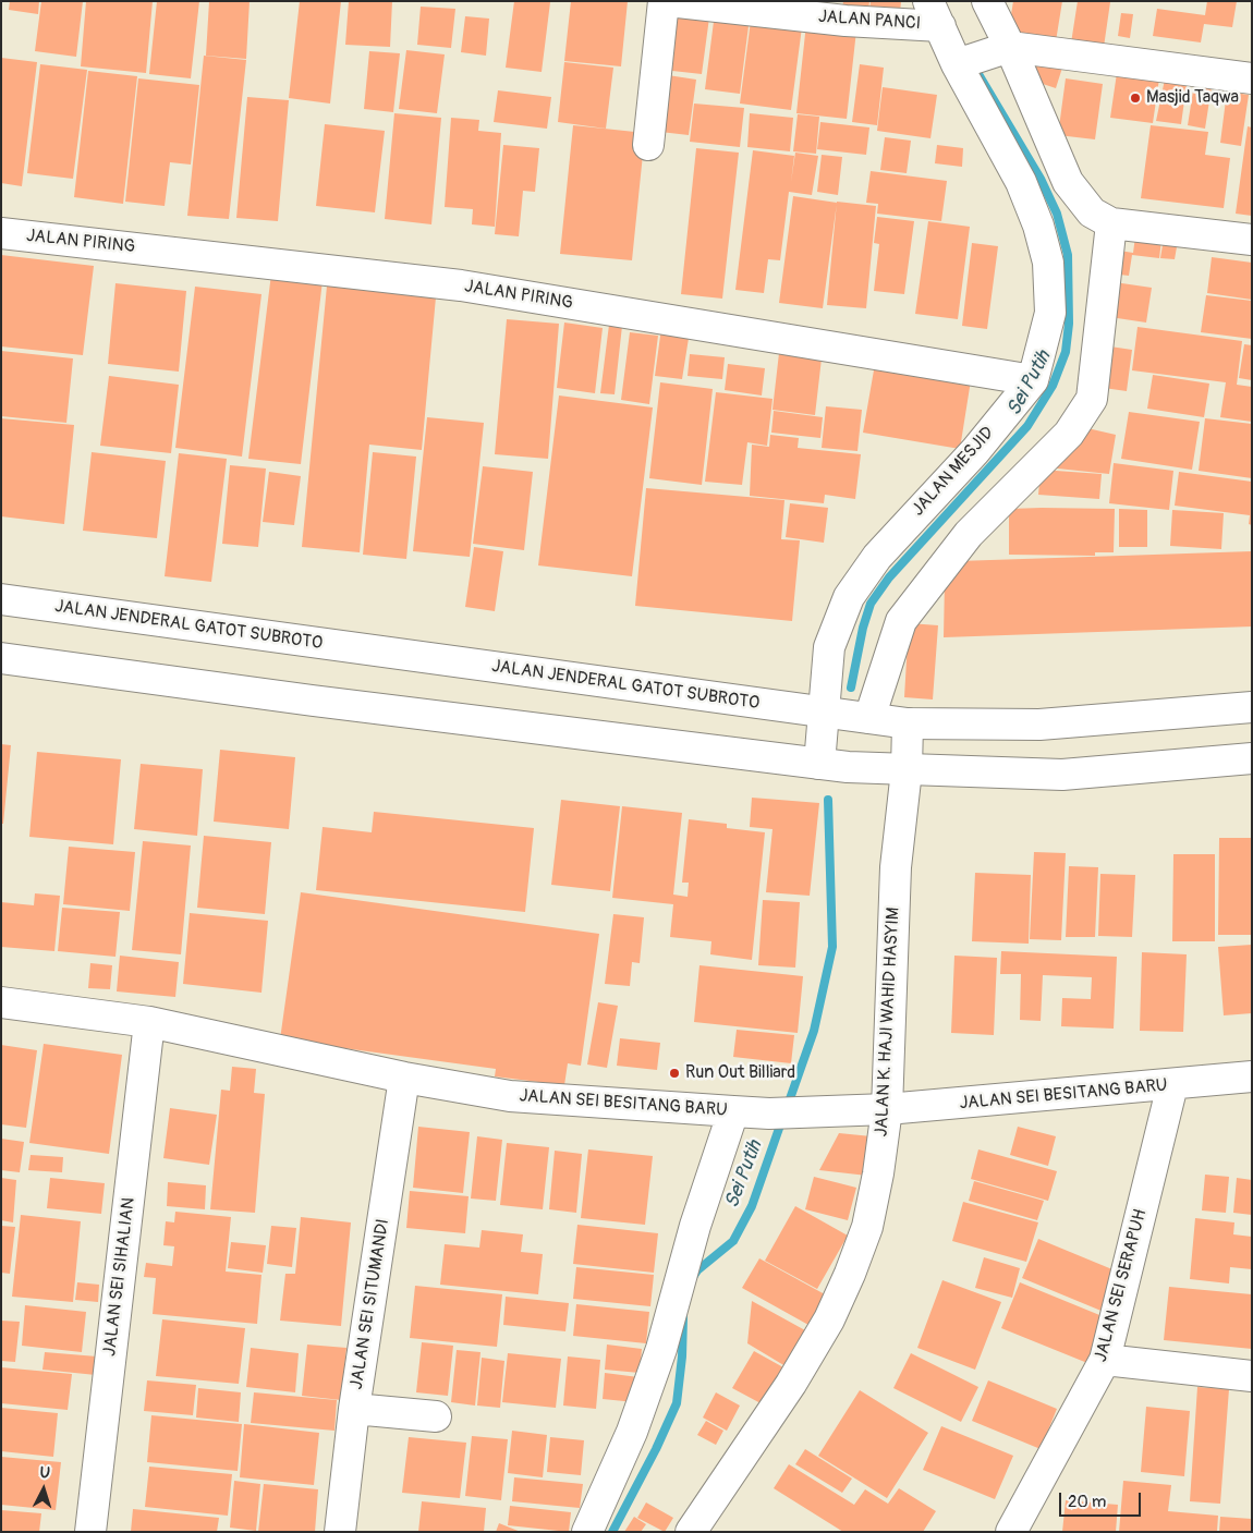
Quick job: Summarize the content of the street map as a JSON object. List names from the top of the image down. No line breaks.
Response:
{"streets":{"street":["JALAN PANCI","JALAN PIRING","JALAN MESJID","JALAN JENDERAL GATOT SUBROTO","JALAN K. HAJI WAHID HASYIM","JALAN SEI BESITANG BARU","JALAN SEI SIHALIAN","JALAN SEI SERAPUH","JALAN SEI SITUMANDI"]},"crossings":[["JALAN PANCI","JALAN MESJID"],["JALAN PIRING","JALAN MESJID"],["JALAN MESJID","JALAN JENDERAL GATOT SUBROTO"],["JALAN JENDERAL GATOT SUBROTO","JALAN K. HAJI WAHID HASYIM"],["JALAN K. HAJI WAHID HASYIM","JALAN SEI BESITANG BARU"],["JALAN SEI BESITANG BARU","JALAN SEI SIHALIAN"],["JALAN SEI BESITANG BARU","JALAN SEI SERAPUH"],["JALAN SEI BESITANG BARU","JALAN SEI SITUMANDI"]],"water":["Sei Putih"],"places":["Masjid Taqwa","Run Out Billiard"],"scale_bar":"20 m","north":"top"}
